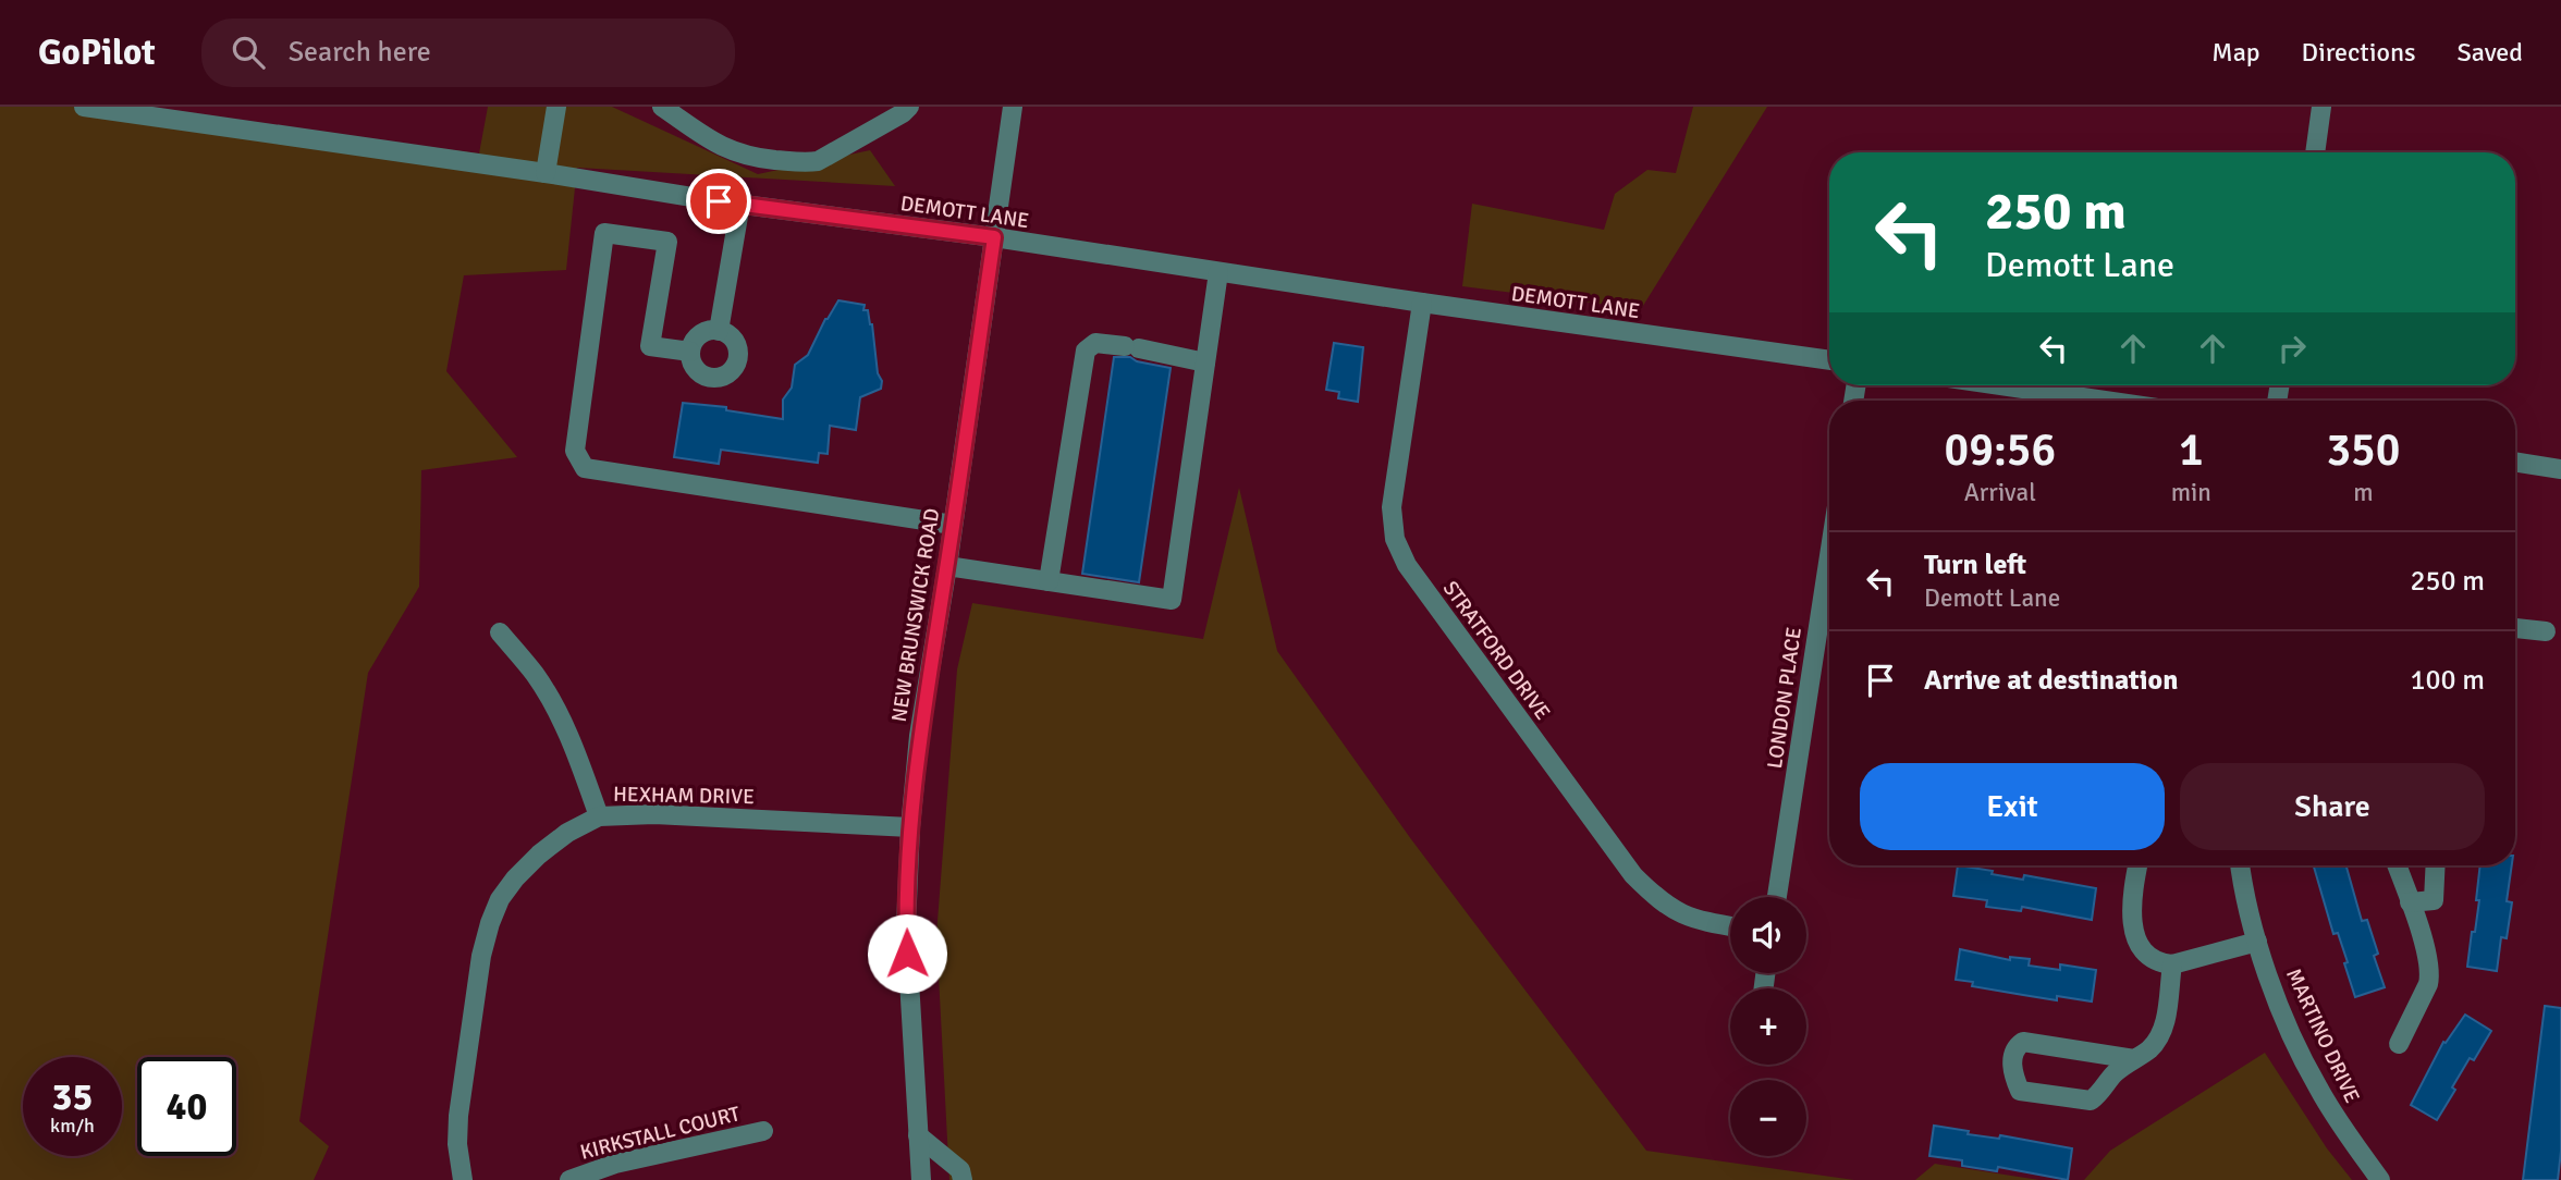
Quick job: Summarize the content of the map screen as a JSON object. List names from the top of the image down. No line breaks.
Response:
{"streets":{"street":["DEMOTT LANE","NEW BRUNSWICK ROAD","STRATFORD DRIVE","LONDON PLACE","HEXHAM DRIVE","MARTINO DRIVE","KIRKSTALL COURT"]},"crossings":[["DEMOTT LANE","NEW BRUNSWICK ROAD"],["DEMOTT LANE","STRATFORD DRIVE"],["NEW BRUNSWICK ROAD","HEXHAM DRIVE"]],"page":{"header":"GoPilot","search":"Search here","nav":["Map","Directions","Saved"],"turn":["250 m","Demott Lane"],"eta":["09:56","Arrival","1","min","350","m"],"list":[{"name":"Turn left","note":"Demott Lane","value":"250 m"},{"name":"Arrive at destination","value":"100 m"}],"buttons":["Exit","Share"],"map_buttons":["+","−"],"speed":"35 km/h","limit":"40"}}
